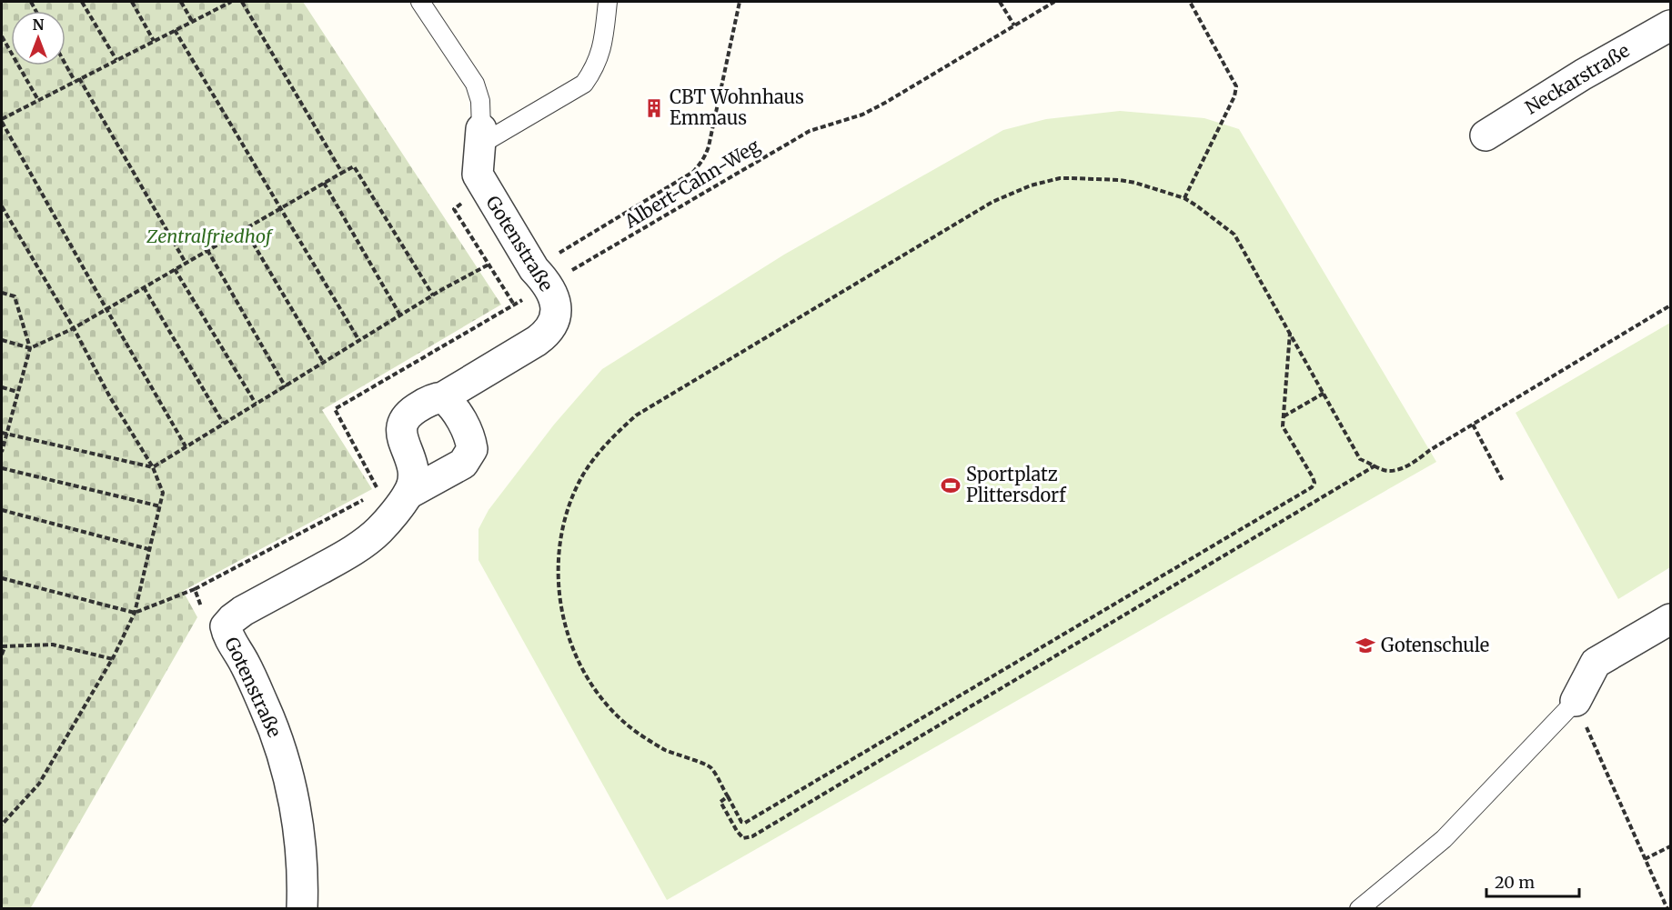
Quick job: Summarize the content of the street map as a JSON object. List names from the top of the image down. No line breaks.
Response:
{"streets":{"street":["Neckarstraße","Gotenstraße"],"path":["Albert-Cahn-Weg"]},"crossings":[["Albert-Cahn-Weg","Gotenstraße"]],"parks":["Zentralfriedhof"],"places":{"building":["CBT Wohnhaus Emmaus"],"sports":["Sportplatz Plittersdorf"],"school or university":["Gotenschule"]},"scale_bar":"20 m","north":"top"}
